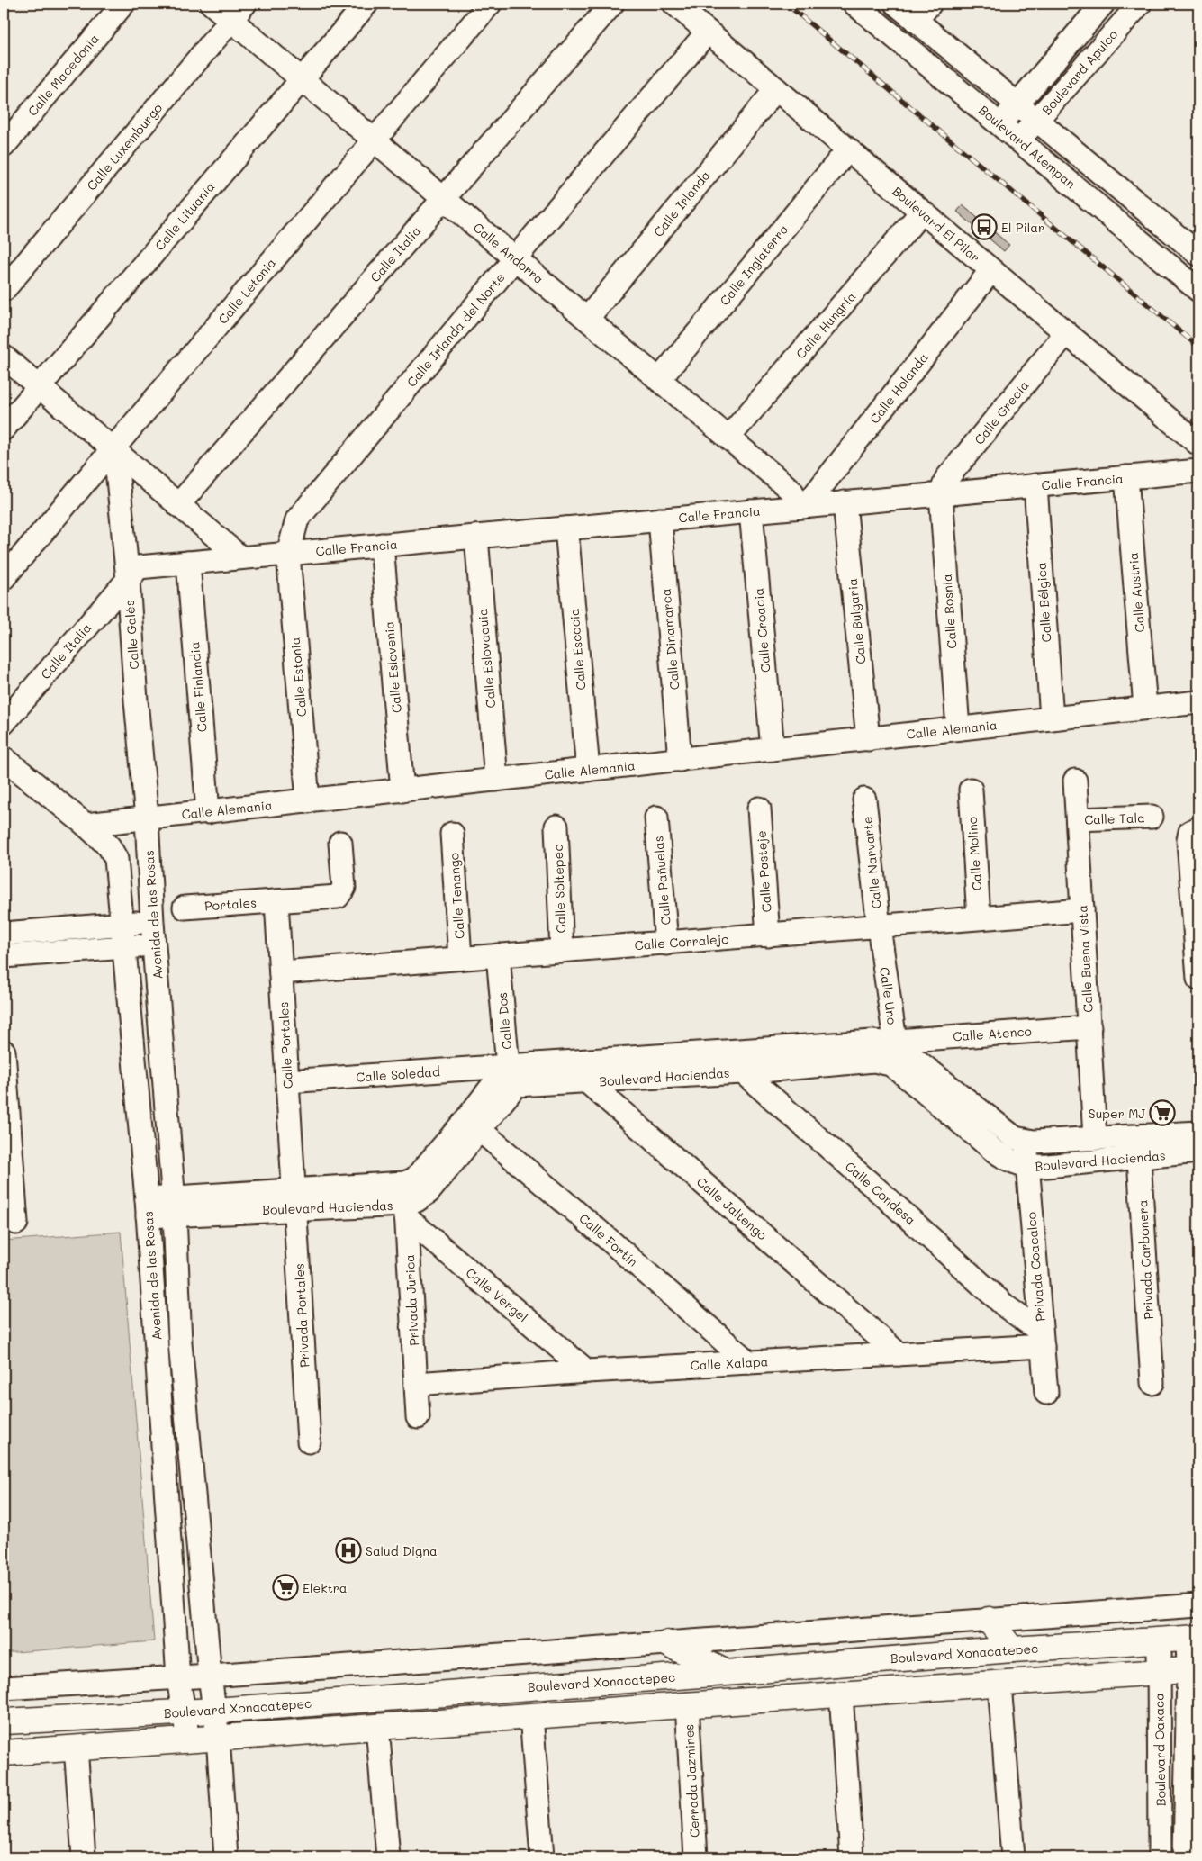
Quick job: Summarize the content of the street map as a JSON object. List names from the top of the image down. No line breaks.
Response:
{"streets":{"main road":["Boulevard Xonacatepec"],"street":["Boulevard Apulco","Calle Macedonia","Calle Luxemburgo","Boulevard Atempan","Calle Irlanda","Calle Lituania","Boulevard El Pilar","Calle Andorra","Calle Italia","Calle Inglaterra","Calle Letonia","Calle Hungría","Calle Irlanda del Norte","Calle Holanda","Calle Grecia","Calle Francia","Calle Austria","Calle Bélgica","Calle Bosnia","Calle Bulgaria","Calle Croacia","Calle Galés","Calle Dinamarca","Calle Escocia","Calle Eslovaquia","Calle Eslovenia","Calle Estonia","Calle Finlandia","Calle Alemania","Calle Tala","Calle Molino","Calle Narvarte","Calle Pasteje","Calle Pañuelas","Calle Soltepec","Calle Tenango","Portales","Avenida de las Rosas","Calle Corralejo","Calle Buena Vista","Calle Uno","Calle Dos","Calle Atenco","Calle Portales","Calle Soledad","Boulevard Haciendas","Calle Condesa","Calle Jaltengo","Calle Fortín","Privada Carbonera","Privada Coacalco","Calle Vergel","Privada Jurica","Privada Portales","Calle Xalapa","Boulevard Oaxaca","Cerrada Jazmines"]},"crossings":[["Boulevard Apulco","Boulevard Atempan"],["Calle Luxemburgo","Calle Andorra"],["Calle Irlanda","Boulevard El Pilar"],["Calle Irlanda","Calle Andorra"],["Calle Lituania","Calle Andorra"],["Boulevard El Pilar","Calle Inglaterra"],["Boulevard El Pilar","Calle Hungría"],["Boulevard El Pilar","Calle Irlanda del Norte"],["Boulevard El Pilar","Calle Holanda"],["Boulevard El Pilar","Calle Grecia"],["Calle Andorra","Calle Italia"],["Calle Andorra","Calle Inglaterra"],["Calle Andorra","Calle Letonia"],["Calle Andorra","Calle Hungría"],["Calle Andorra","Calle Irlanda del Norte"],["Calle Andorra","Calle Holanda"],["Calle Andorra","Calle Francia"],["Calle Italia","Calle Francia"],["Calle Italia","Calle Galés"],["Calle Letonia","Calle Galés"],["Calle Irlanda del Norte","Calle Francia"],["Calle Irlanda del Norte","Calle Estonia"],["Calle Holanda","Calle Francia"],["Calle Grecia","Calle Francia"],["Calle Grecia","Calle Bosnia"],["Calle Francia","Calle Austria"],["Calle Francia","Calle Bélgica"],["Calle Francia","Calle Bosnia"],["Calle Francia","Calle Bulgaria"],["Calle Francia","Calle Croacia"],["Calle Francia","Calle Galés"],["Calle Francia","Calle Dinamarca"],["Calle Francia","Calle Escocia"],["Calle Francia","Calle Eslovaquia"],["Calle Francia","Calle Eslovenia"],["Calle Francia","Calle Estonia"],["Calle Francia","Calle Finlandia"],["Calle Austria","Calle Alemania"],["Calle Bélgica","Calle Alemania"],["Calle Bosnia","Calle Alemania"],["Calle Bulgaria","Calle Alemania"],["Calle Croacia","Calle Alemania"],["Calle Galés","Calle Alemania"],["Calle Galés","Avenida de las Rosas"],["Calle Dinamarca","Calle Alemania"],["Calle Escocia","Calle Alemania"],["Calle Eslovaquia","Calle Alemania"],["Calle Eslovenia","Calle Alemania"],["Calle Estonia","Calle Alemania"],["Calle Finlandia","Calle Alemania"],["Calle Alemania","Avenida de las Rosas"],["Calle Tala","Calle Buena Vista"],["Calle Molino","Calle Corralejo"],["Calle Narvarte","Calle Corralejo"],["Calle Narvarte","Calle Uno"],["Calle Pasteje","Calle Corralejo"],["Calle Pañuelas","Calle Corralejo"],["Calle Soltepec","Calle Corralejo"],["Calle Tenango","Calle Corralejo"],["Portales","Calle Portales"],["Avenida de las Rosas","Boulevard Haciendas"],["Avenida de las Rosas","Boulevard Xonacatepec"],["Calle Corralejo","Calle Buena Vista"],["Calle Corralejo","Calle Uno"],["Calle Corralejo","Calle Dos"],["Calle Corralejo","Calle Portales"],["Calle Buena Vista","Calle Atenco"],["Calle Buena Vista","Boulevard Haciendas"],["Calle Uno","Calle Atenco"],["Calle Uno","Boulevard Haciendas"],["Calle Dos","Calle Soledad"],["Calle Dos","Boulevard Haciendas"],["Calle Atenco","Boulevard Haciendas"],["Calle Portales","Calle Soledad"],["Calle Portales","Boulevard Haciendas"],["Calle Portales","Privada Portales"],["Calle Soledad","Boulevard Haciendas"],["Boulevard Haciendas","Calle Condesa"],["Boulevard Haciendas","Calle Jaltengo"],["Boulevard Haciendas","Calle Fortín"],["Boulevard Haciendas","Privada Carbonera"],["Boulevard Haciendas","Privada Coacalco"],["Boulevard Haciendas","Calle Vergel"],["Boulevard Haciendas","Privada Jurica"],["Boulevard Haciendas","Privada Portales"],["Calle Condesa","Privada Coacalco"],["Calle Condesa","Calle Xalapa"],["Calle Jaltengo","Calle Xalapa"],["Calle Fortín","Calle Xalapa"],["Privada Coacalco","Calle Xalapa"],["Calle Vergel","Privada Jurica"],["Calle Vergel","Calle Xalapa"],["Privada Jurica","Calle Xalapa"],["Boulevard Xonacatepec","Boulevard Oaxaca"]],"places":{"bus stop":["El Pilar"],"supermarket":["Super MJ","Elektra"],"hospital":["Salud Digna"]}}
